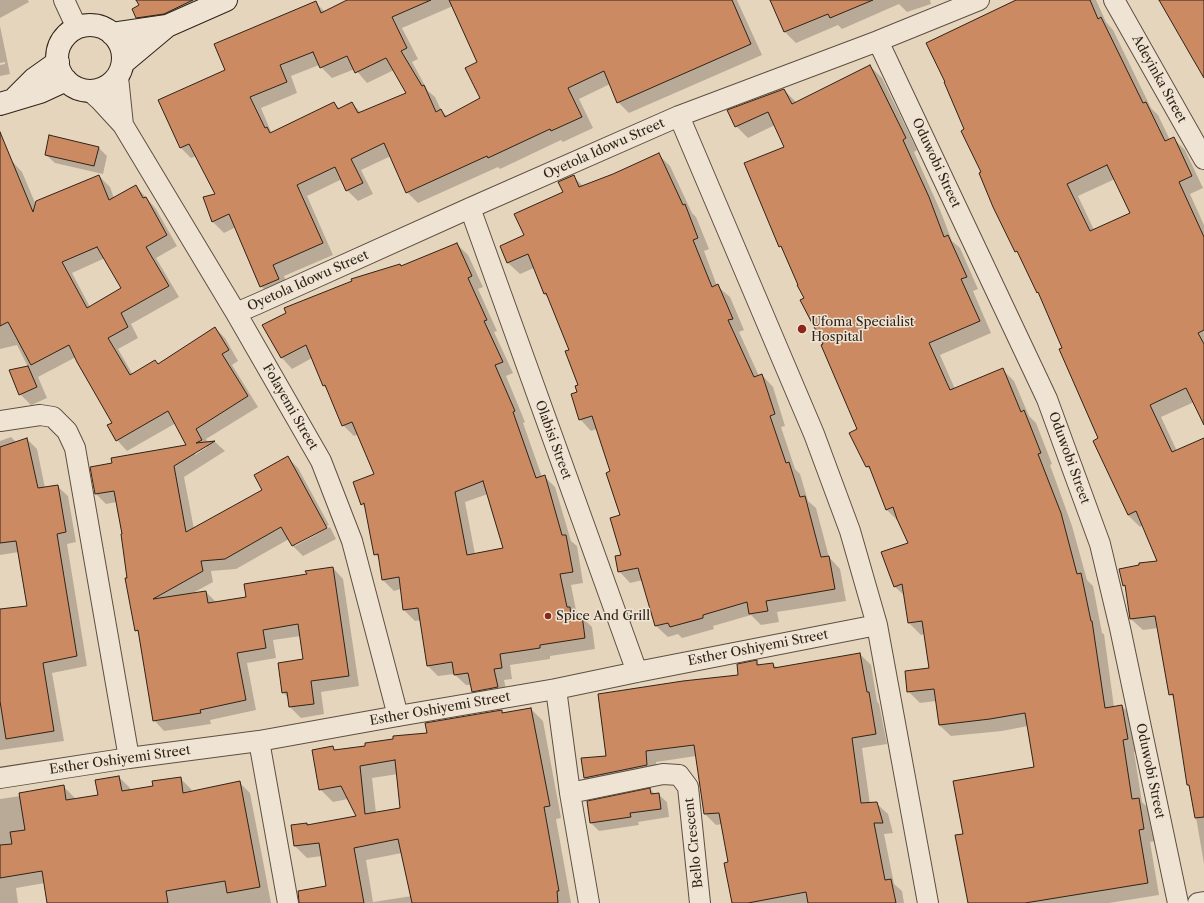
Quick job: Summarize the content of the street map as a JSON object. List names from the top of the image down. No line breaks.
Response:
{"streets":{"street":["Adeyinka Street","Oyetola Idowu Street","Oduwobi Street","Folayemi Street","Olabisi Street","Esther Oshiyemi Street","Bello Crescent"]},"crossings":[["Oyetola Idowu Street","Oduwobi Street"],["Oyetola Idowu Street","Folayemi Street"],["Oyetola Idowu Street","Olabisi Street"],["Folayemi Street","Esther Oshiyemi Street"],["Olabisi Street","Esther Oshiyemi Street"]],"places":["Ufoma Specialist Hospital","Spice And Grill"]}
